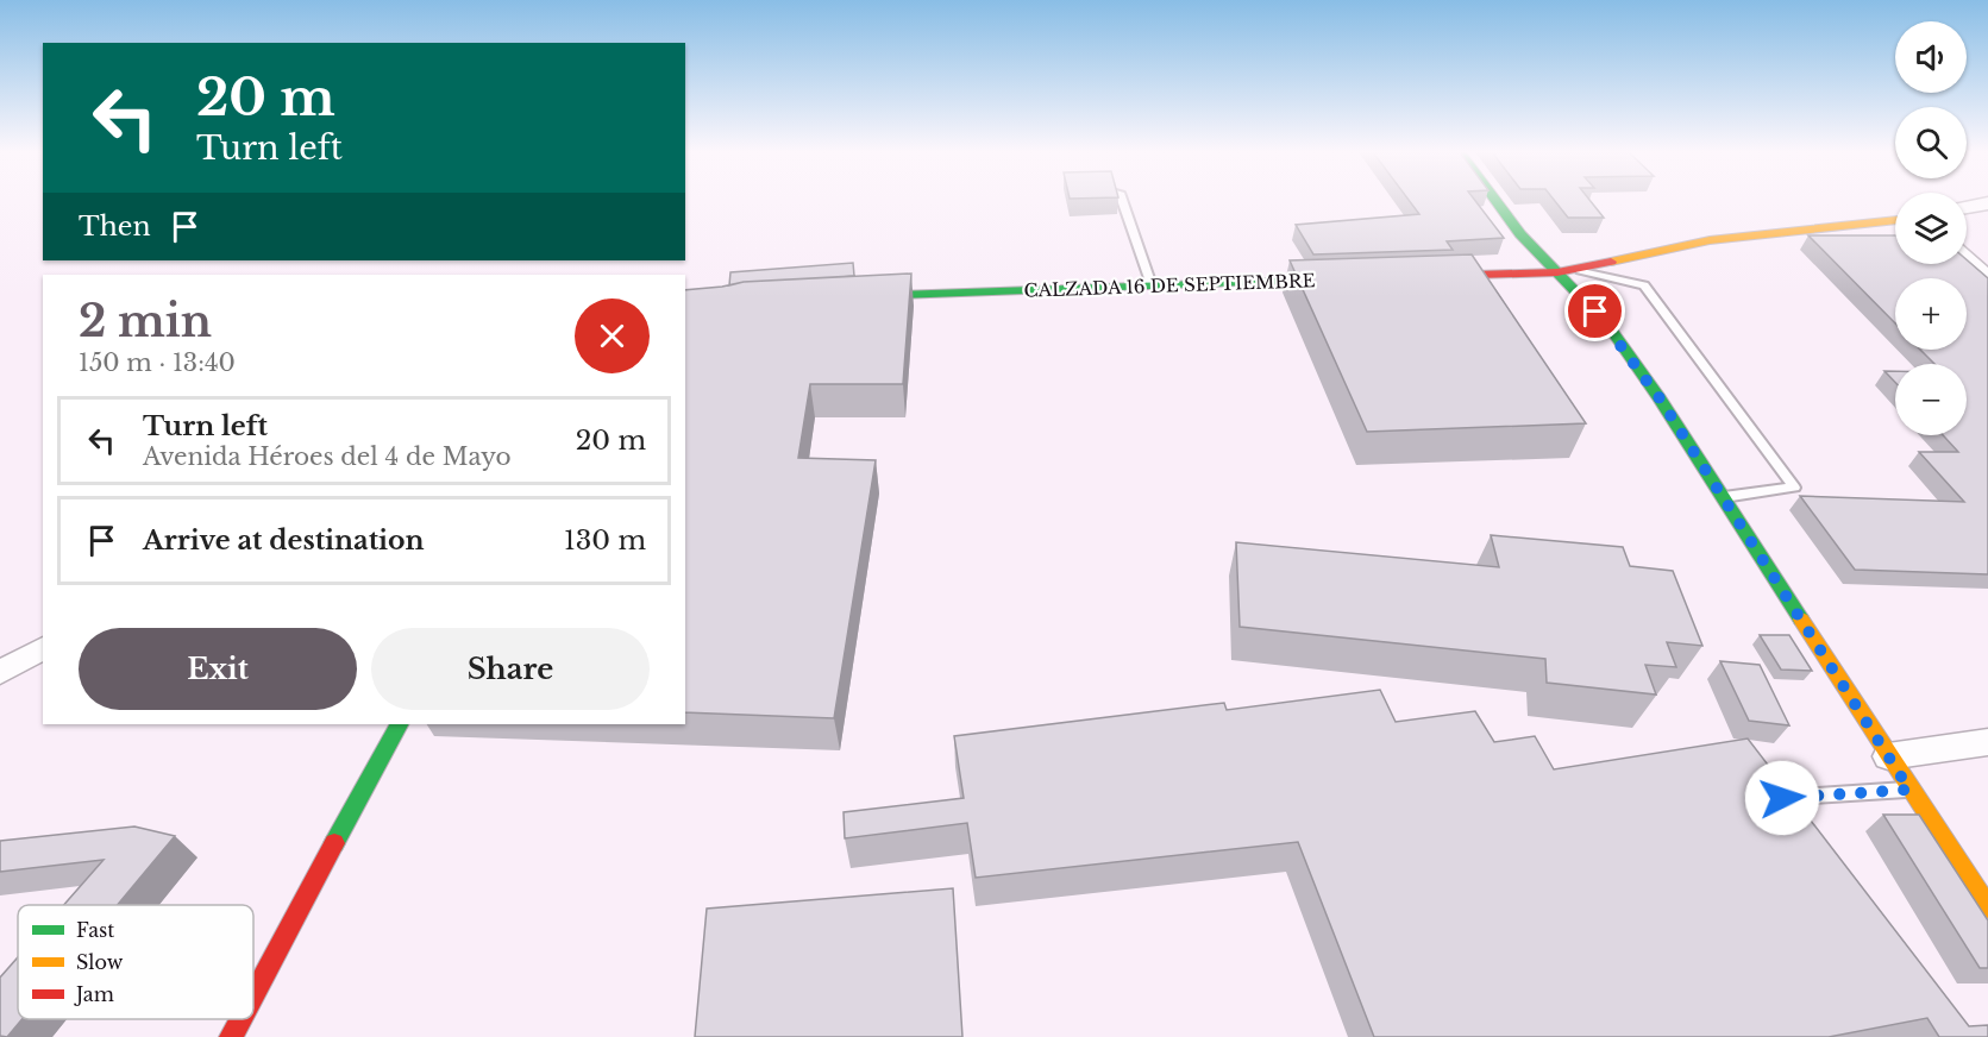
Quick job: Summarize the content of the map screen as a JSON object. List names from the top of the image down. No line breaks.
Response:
{"streets":{"street":["CALZADA 16 DE SEPTIEMBRE"]},"legend":["Fast","Slow","Jam"],"page":{"map_buttons":["+","−"],"turn":["20 m","Turn left"],"then":"Then","heading":["2 min","150 m · 13:40"],"list":[{"name":"Turn left","note":"Avenida Héroes del 4 de Mayo","value":"20 m"},{"name":"Arrive at destination","value":"130 m"}],"buttons":["Exit","Share"]}}
